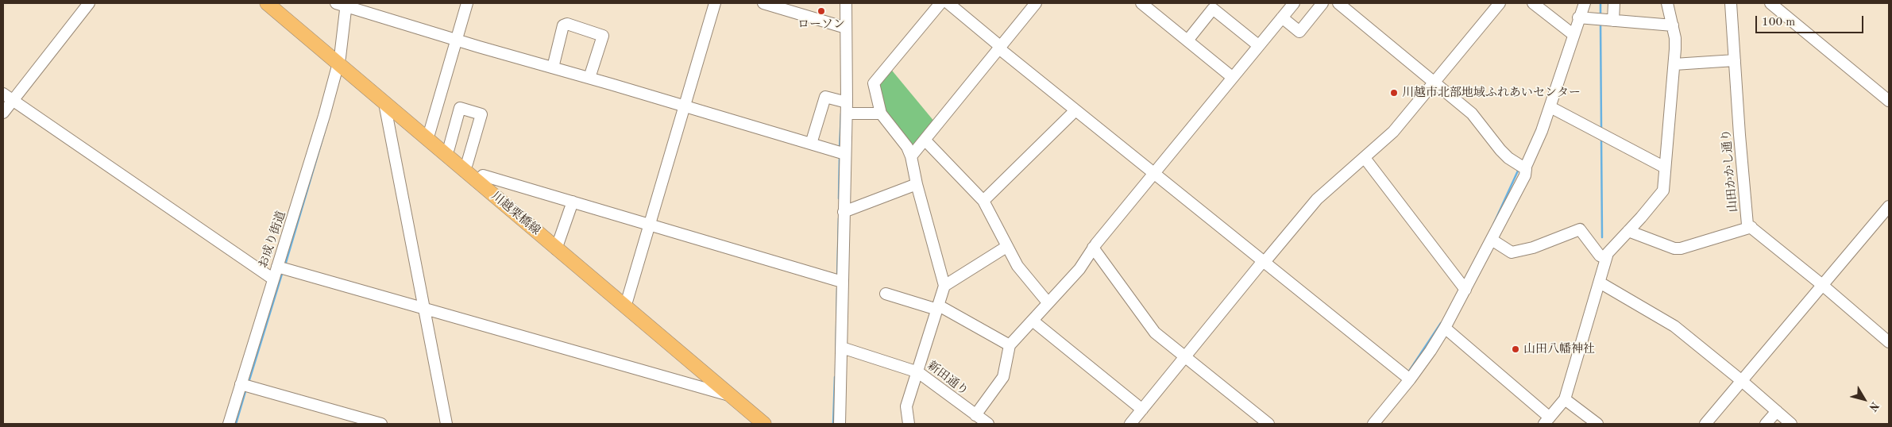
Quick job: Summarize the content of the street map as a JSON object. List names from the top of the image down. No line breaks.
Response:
{"streets":{"main road":["川越栗橋線"],"street":["山田かかし通り","お成り街道","新田通り"]},"crossings":[["川越栗橋線","お成り街道"]],"places":["ローソン","川越市北部地域ふれあいセンター","山田八幡神社"],"scale_bar":"100 m","north":"bottom right"}
